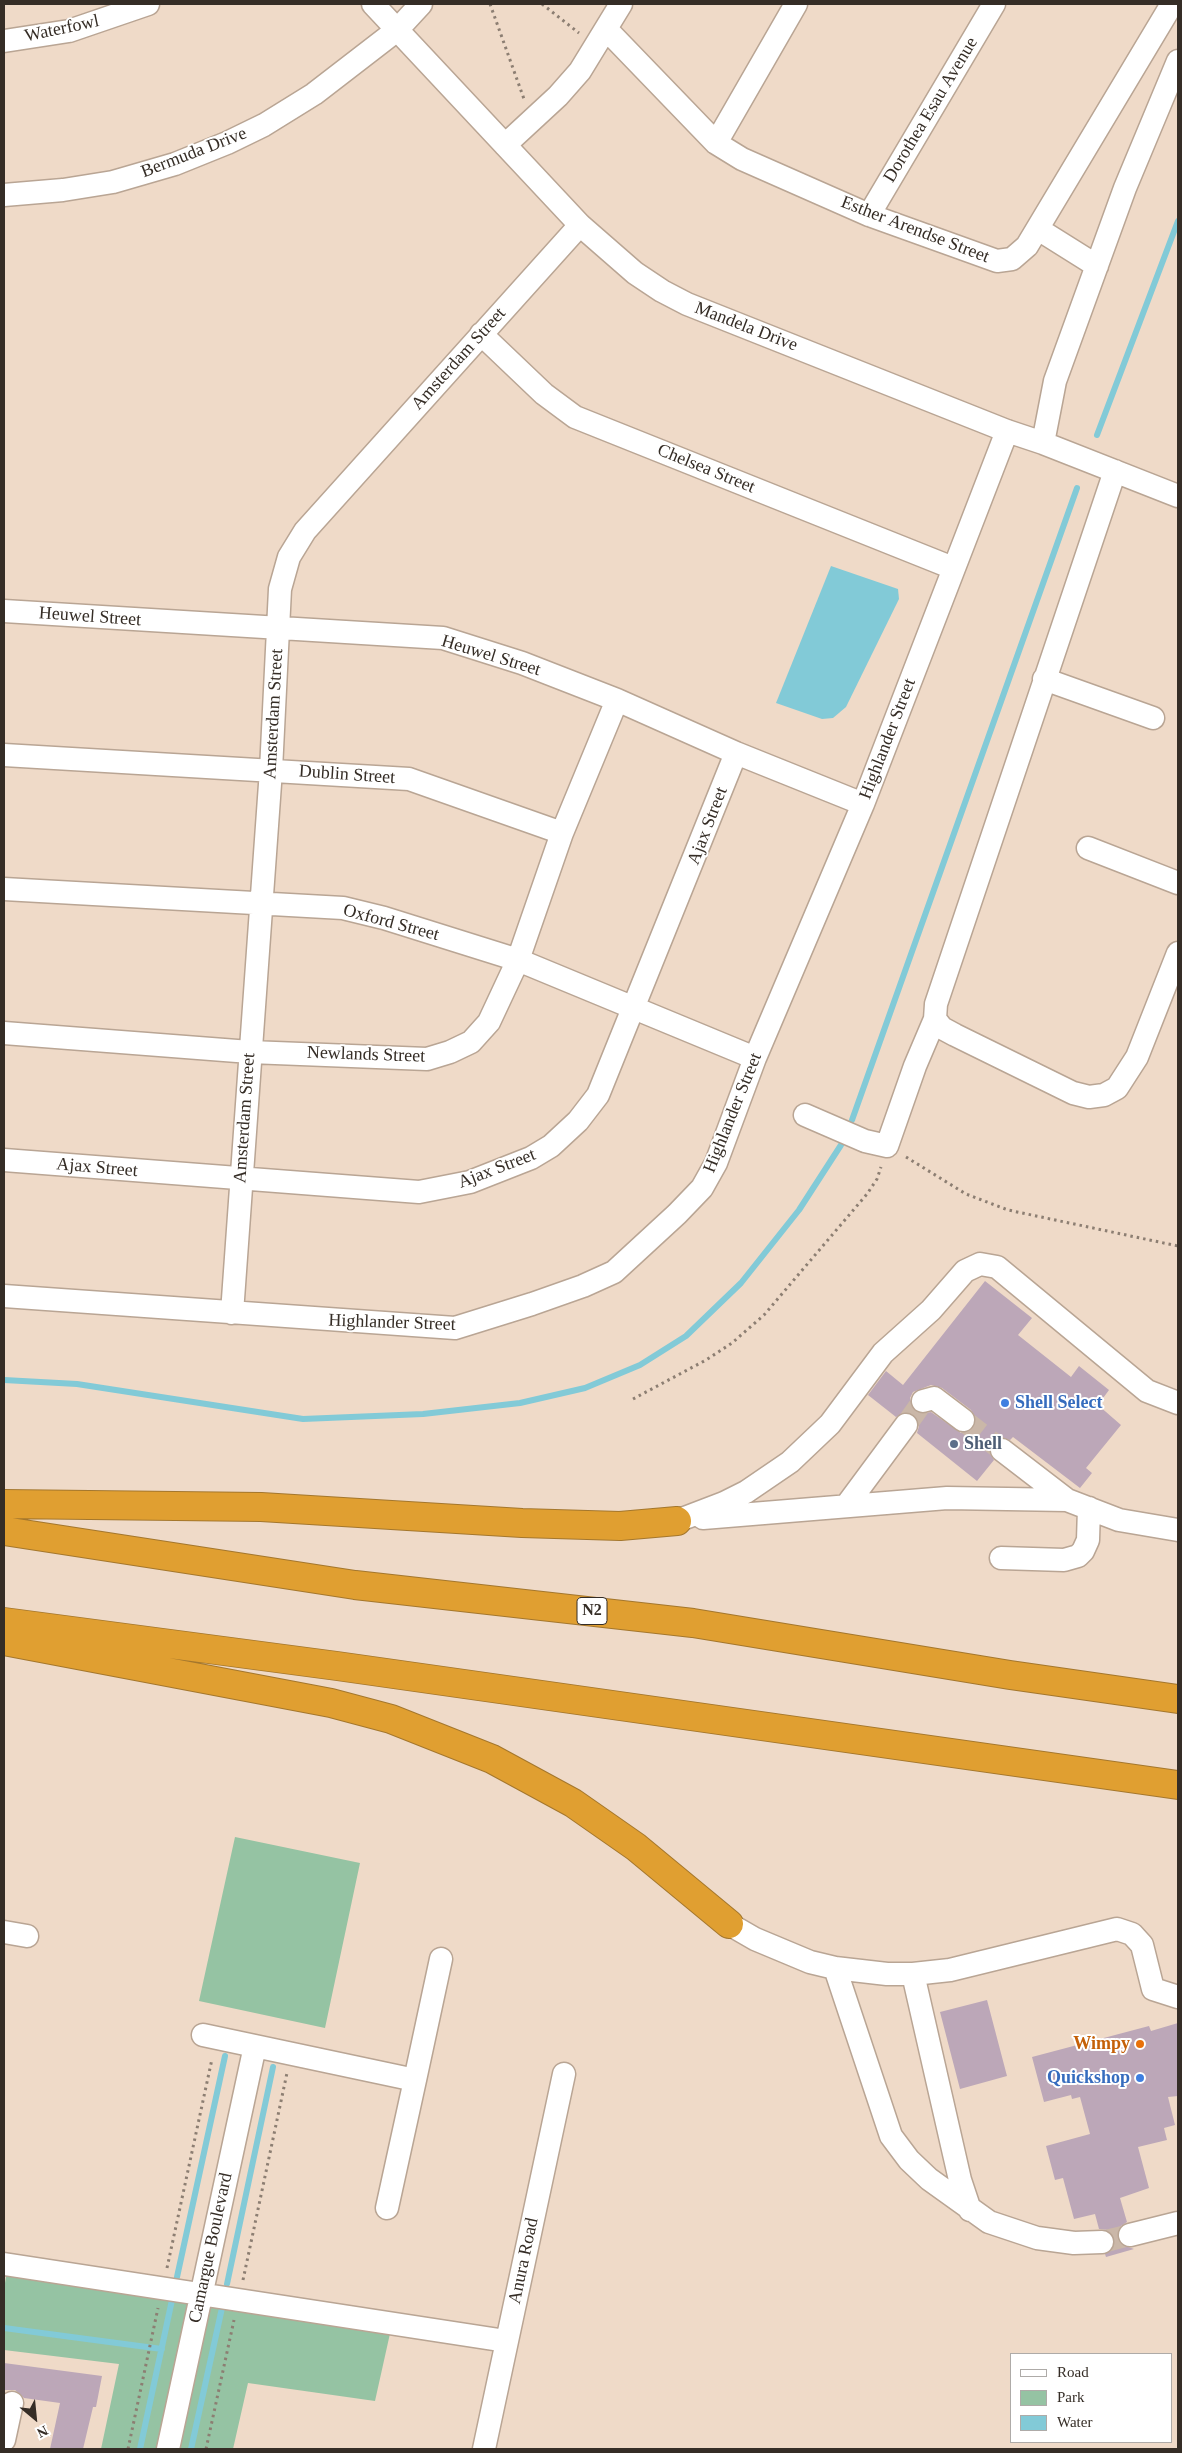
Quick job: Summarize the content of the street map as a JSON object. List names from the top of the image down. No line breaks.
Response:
{"streets":{"highway":["N2"],"street":["Waterfowl","Dorothea Esau Avenue","Bermuda Drive","Esther Arendse Street","Mandela Drive","Amsterdam Street","Chelsea Street","Heuwel Street","Highlander Street","Dublin Street","Ajax Street","Oxford Street","Newlands Street","Camargue Boulevard","Anura Road"]},"crossings":[["Dorothea Esau Avenue","Esther Arendse Street"],["Bermuda Drive","Mandela Drive"],["Mandela Drive","Amsterdam Street"],["Mandela Drive","Highlander Street"],["Amsterdam Street","Chelsea Street"],["Amsterdam Street","Heuwel Street"],["Amsterdam Street","Highlander Street"],["Amsterdam Street","Dublin Street"],["Amsterdam Street","Ajax Street"],["Amsterdam Street","Oxford Street"],["Amsterdam Street","Newlands Street"],["Chelsea Street","Highlander Street"],["Heuwel Street","Highlander Street"],["Heuwel Street","Ajax Street"],["Heuwel Street","Newlands Street"],["Highlander Street","Oxford Street"],["Dublin Street","Newlands Street"],["Ajax Street","Oxford Street"],["Oxford Street","Newlands Street"]],"places":["Shell Select","Shell","Wimpy","Quickshop"],"legend":["Road","Park","Water"],"north":"bottom right"}
